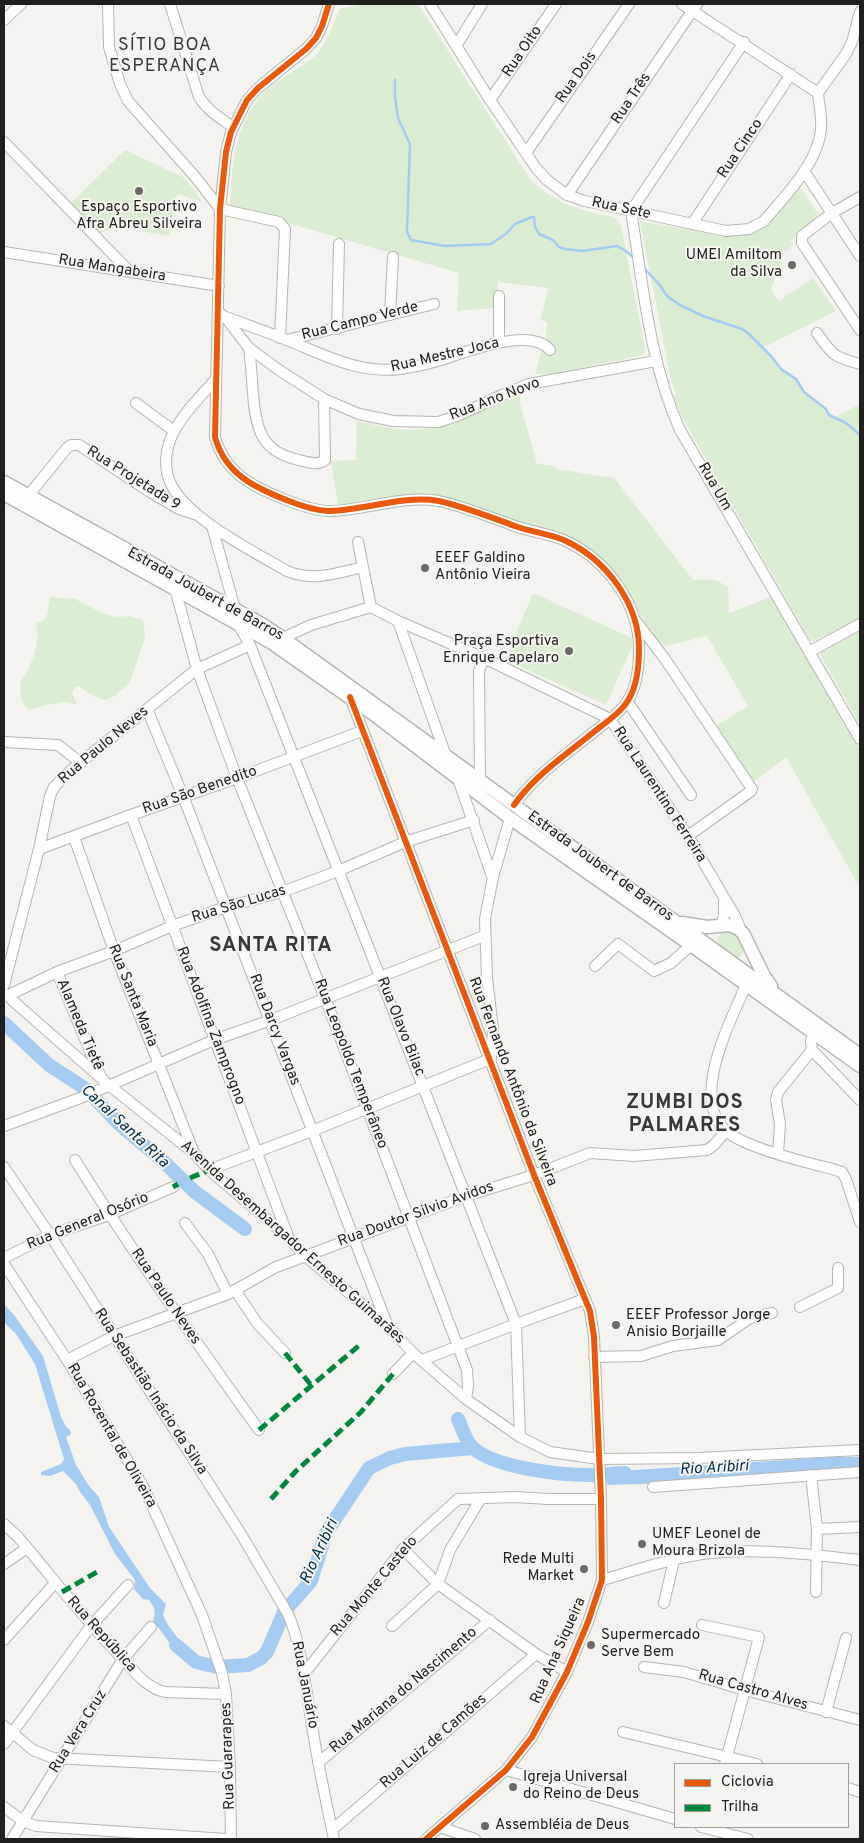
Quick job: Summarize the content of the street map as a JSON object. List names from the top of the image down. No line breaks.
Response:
{"streets":{"main road":["Estrada Joubert de Barros"],"street":["Rua Oito","Rua Dois","Rua Três","Rua Cinco","Rua Sete","Rua Mangabeira","Rua Campo Verde","Rua Mestre Joca","Rua Ano Novo","Rua Projetada 9","Rua Um","Rua Paulo Neves","Rua São Benedito","Rua Laurentino Ferreira","Rua São Lucas","Rua Santa Maria","Alameda Tietê","Rua Adolfina Zamprogno","Rua Olavo Bilac","Rua Darcy Vargas","Rua Leopoldo Temperâneo","Rua Fernando Antônio da Silveira","Rua Doutor Silvio Avidos","Rua General Osório","Avenida Desembargador Ernesto Guimarães","Rua Sebastião Inácio da Silva","Rua Rozental de Oliveira","Rua Monte Castelo","Rua República","Rua Ana Siqueira","Rua Januário","Rua Mariana do Nascimento","Rua Castro Alves","Rua Vera Cruz","Rua Luiz de Camões","Rua Guararapes"]},"crossings":[["Rua Oito","Rua Sete"],["Rua Dois","Rua Sete"],["Rua Três","Rua Sete"],["Rua Cinco","Rua Sete"],["Rua Sete","Rua Um"],["Rua Campo Verde","Rua Mestre Joca"],["Rua Mestre Joca","Rua Ano Novo"],["Rua Ano Novo","Rua Um"],["Rua Projetada 9","Estrada Joubert de Barros"],["Estrada Joubert de Barros","Rua Olavo Bilac"],["Estrada Joubert de Barros","Rua Leopoldo Temperâneo"],["Estrada Joubert de Barros","Rua Fernando Antônio da Silveira"],["Rua Paulo Neves","Rua São Benedito"],["Rua Paulo Neves","Rua Olavo Bilac"],["Rua Paulo Neves","Rua Darcy Vargas"],["Rua Paulo Neves","Rua Leopoldo Temperâneo"],["Rua Paulo Neves","Rua Doutor Silvio Avidos"],["Rua Paulo Neves","Rua General Osório"],["Rua São Benedito","Rua Santa Maria"],["Rua São Benedito","Rua Adolfina Zamprogno"],["Rua São Benedito","Rua Olavo Bilac"],["Rua São Benedito","Rua Darcy Vargas"],["Rua São Benedito","Rua Leopoldo Temperâneo"],["Rua São Benedito","Rua Fernando Antônio da Silveira"],["Rua São Lucas","Rua Santa Maria"],["Rua São Lucas","Alameda Tietê"],["Rua São Lucas","Rua Adolfina Zamprogno"],["Rua São Lucas","Rua Olavo Bilac"],["Rua São Lucas","Rua Darcy Vargas"],["Rua São Lucas","Rua Leopoldo Temperâneo"],["Rua São Lucas","Rua Fernando Antônio da Silveira"],["Rua São Lucas","Avenida Desembargador Ernesto Guimarães"],["Rua Santa Maria","Avenida Desembargador Ernesto Guimarães"],["Alameda Tietê","Avenida Desembargador Ernesto Guimarães"],["Rua Adolfina Zamprogno","Avenida Desembargador Ernesto Guimarães"],["Rua Olavo Bilac","Rua Doutor Silvio Avidos"],["Rua Olavo Bilac","Avenida Desembargador Ernesto Guimarães"],["Rua Darcy Vargas","Rua Doutor Silvio Avidos"],["Rua Darcy Vargas","Avenida Desembargador Ernesto Guimarães"],["Rua Leopoldo Temperâneo","Rua Doutor Silvio Avidos"],["Rua Leopoldo Temperâneo","Avenida Desembargador Ernesto Guimarães"],["Rua Fernando Antônio da Silveira","Rua Doutor Silvio Avidos"],["Rua Fernando Antônio da Silveira","Avenida Desembargador Ernesto Guimarães"],["Rua Fernando Antônio da Silveira","Rua Ana Siqueira"],["Rua Doutor Silvio Avidos","Avenida Desembargador Ernesto Guimarães"],["Rua Doutor Silvio Avidos","Rua Sebastião Inácio da Silva"],["Rua Doutor Silvio Avidos","Rua Rozental de Oliveira"],["Rua General Osório","Rua Sebastião Inácio da Silva"],["Rua Sebastião Inácio da Silva","Rua Januário"],["Rua Rozental de Oliveira","Rua Guararapes"],["Rua Monte Castelo","Rua Ana Siqueira"],["Rua Monte Castelo","Rua Januário"],["Rua República","Rua Vera Cruz"],["Rua República","Rua Guararapes"],["Rua Januário","Rua Mariana do Nascimento"],["Rua Januário","Rua Luiz de Camões"]],"districts":["SÍTIO BOA ESPERANÇA","SANTA RITA","ZUMBI DOS PALMARES"],"water":["Canal Santa Rita","Rio Aribiri"],"places":["Espaço Esportivo Afra Abreu Silveira","UMEI Amiltom da Silva","EEEF Galdino Antônio Vieira","Praça Esportiva Enrique Capelaro","EEEF Professor Jorge Anisio Borjaille","UMEF Leonel de Moura Brizola","Rede Multi Market","Supermercado Serve Bem","Igreja Universal do Reino de Deus","Assembléia de Deus"],"legend":["Ciclovia","Trilha"]}
